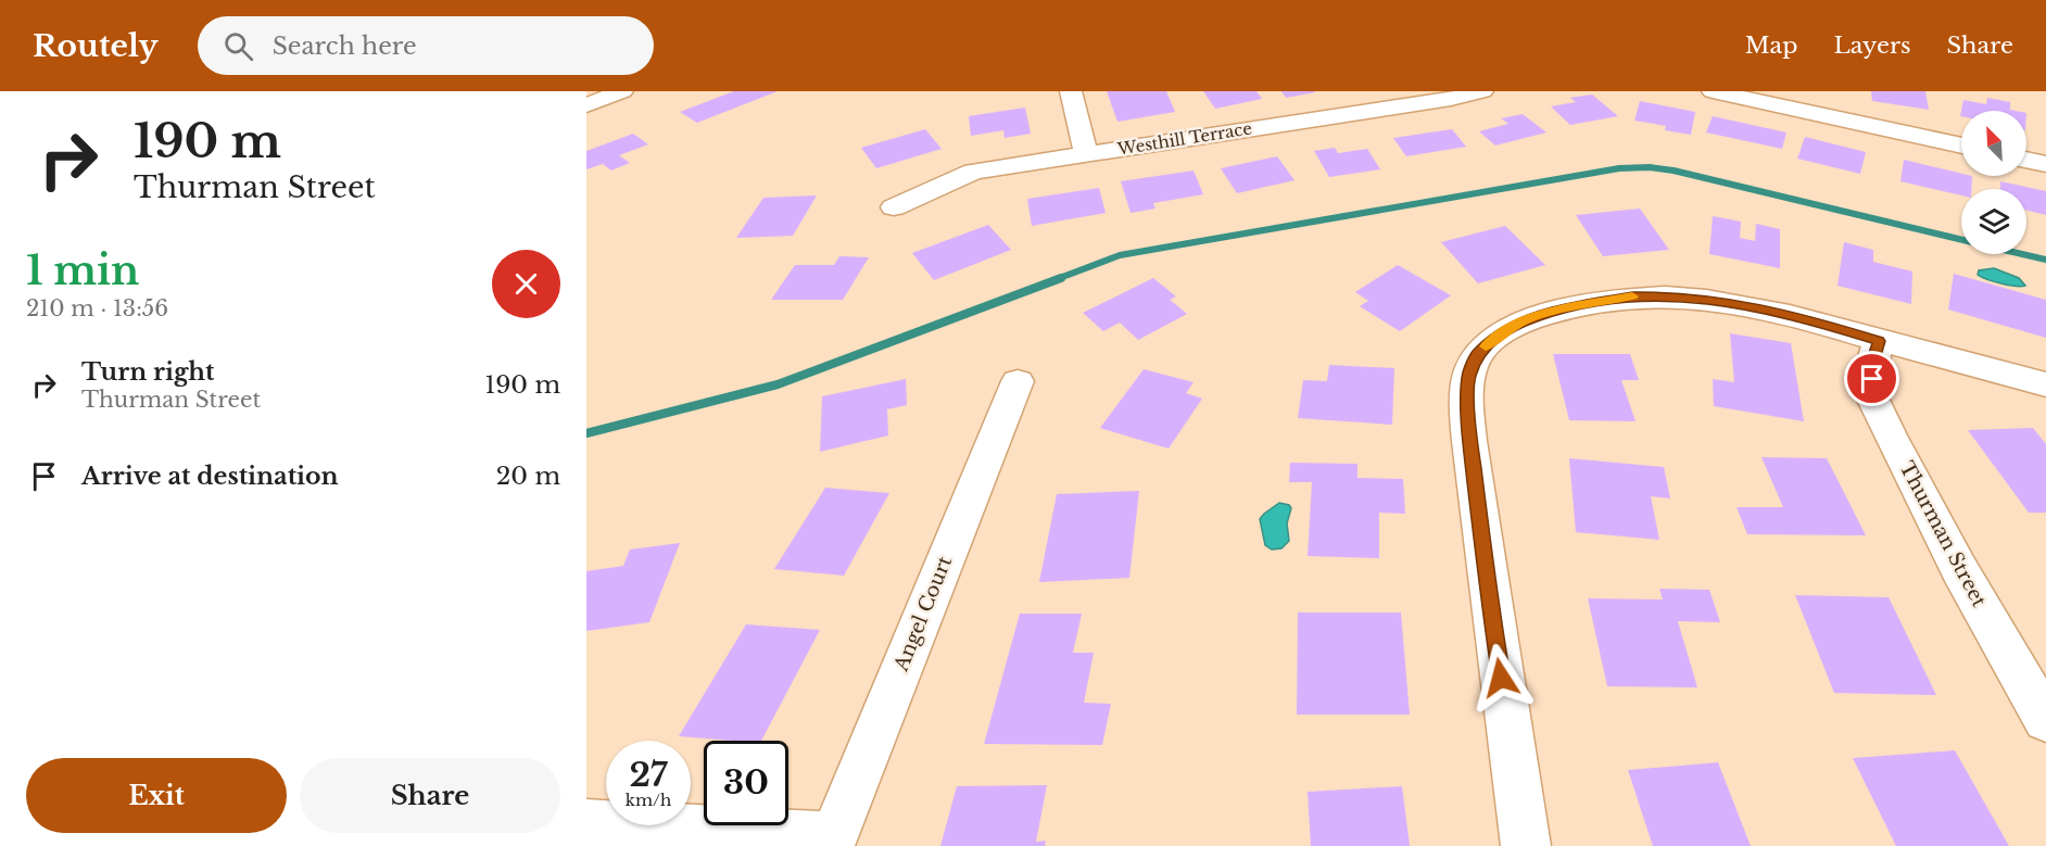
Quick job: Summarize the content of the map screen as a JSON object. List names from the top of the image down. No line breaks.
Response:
{"streets":{"street":["Westhill Terrace","Thurman Street","Angel Court"]},"north":"top left","page":{"header":"Routely","search":"Search here","nav":["Map","Layers","Share"],"turn":["190 m","Thurman Street"],"heading":["1 min","210 m · 13:56"],"list":[{"name":"Turn right","note":"Thurman Street","value":"190 m"},{"name":"Arrive at destination","value":"20 m"}],"speed":"27 km/h","limit":"30","buttons":["Exit","Share"]}}
